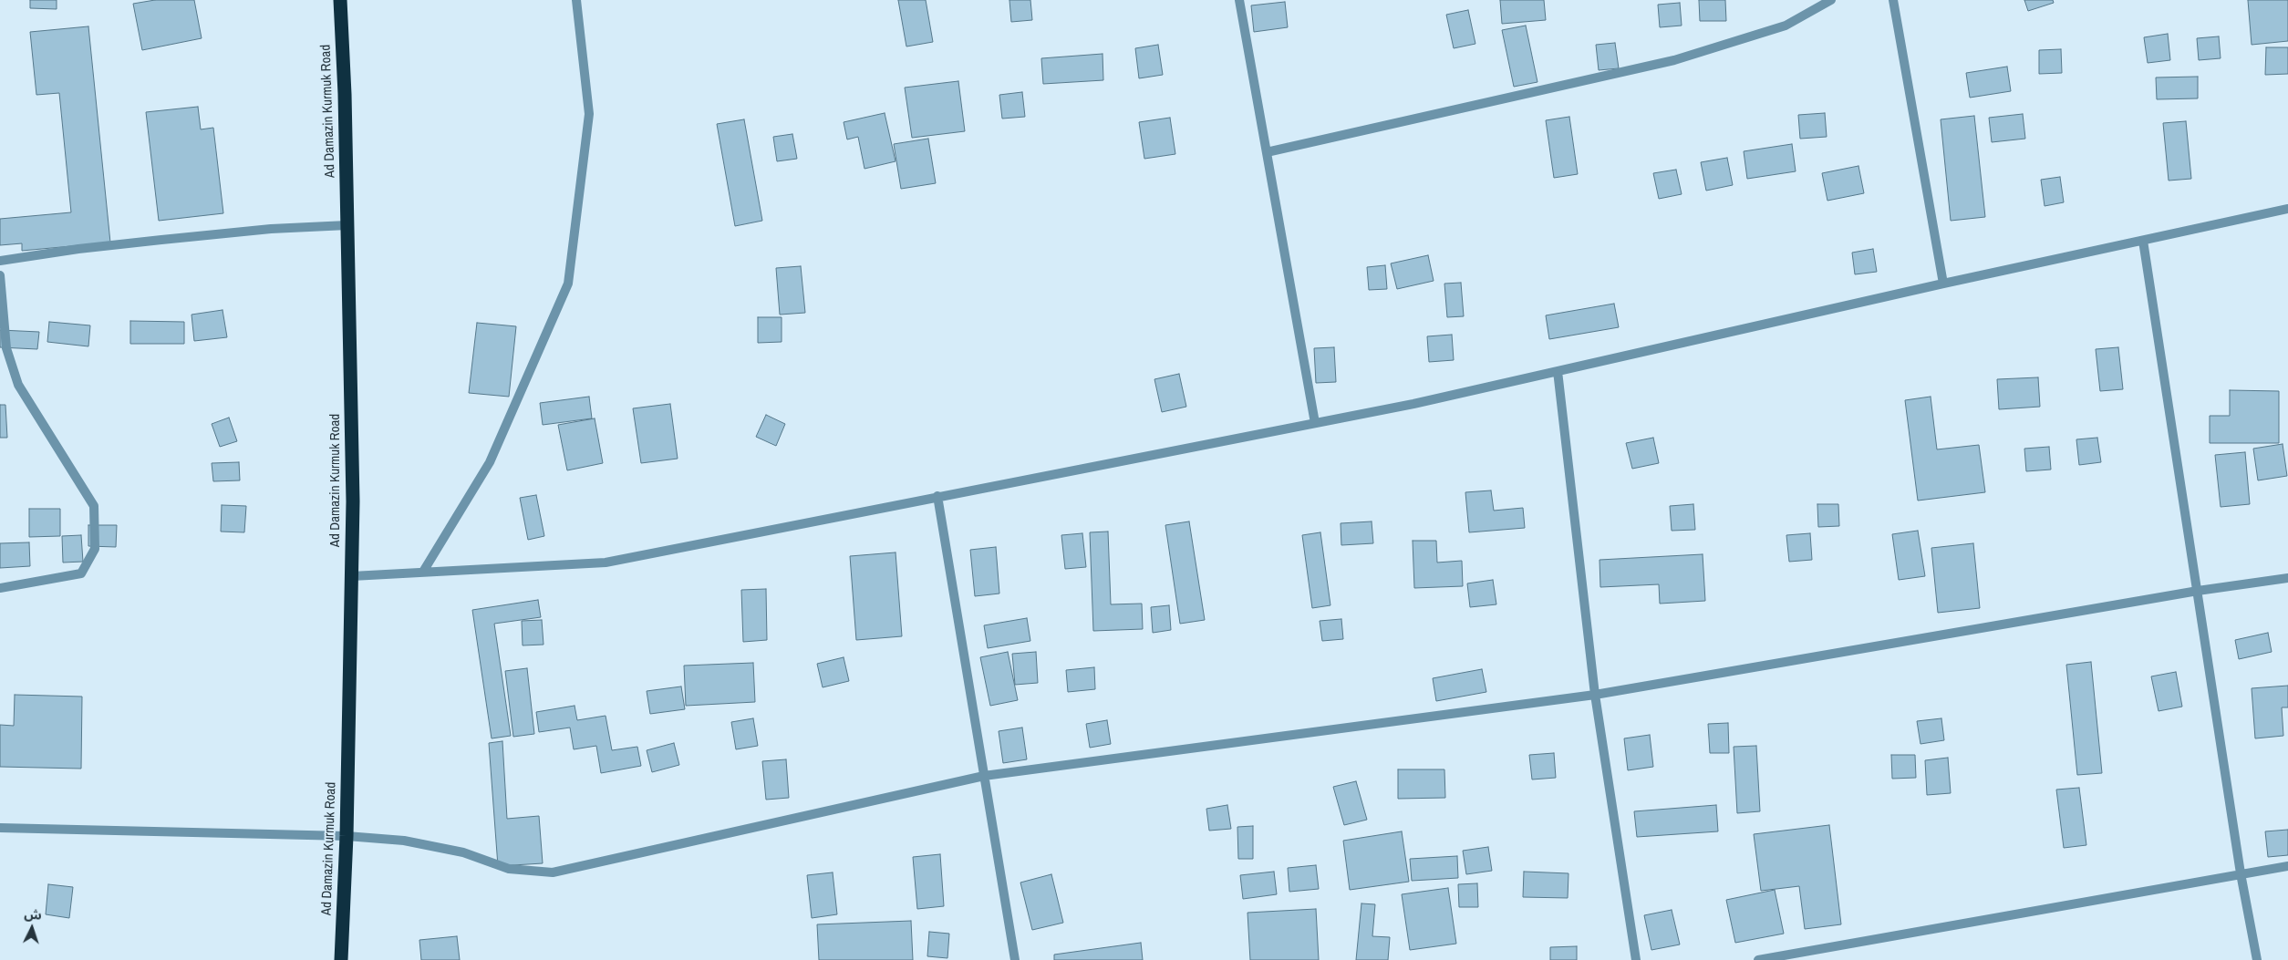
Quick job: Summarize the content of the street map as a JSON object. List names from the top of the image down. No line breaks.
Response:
{"streets":{"highway":["Ad Damazin Kurmuk Road"]},"north":"top"}
